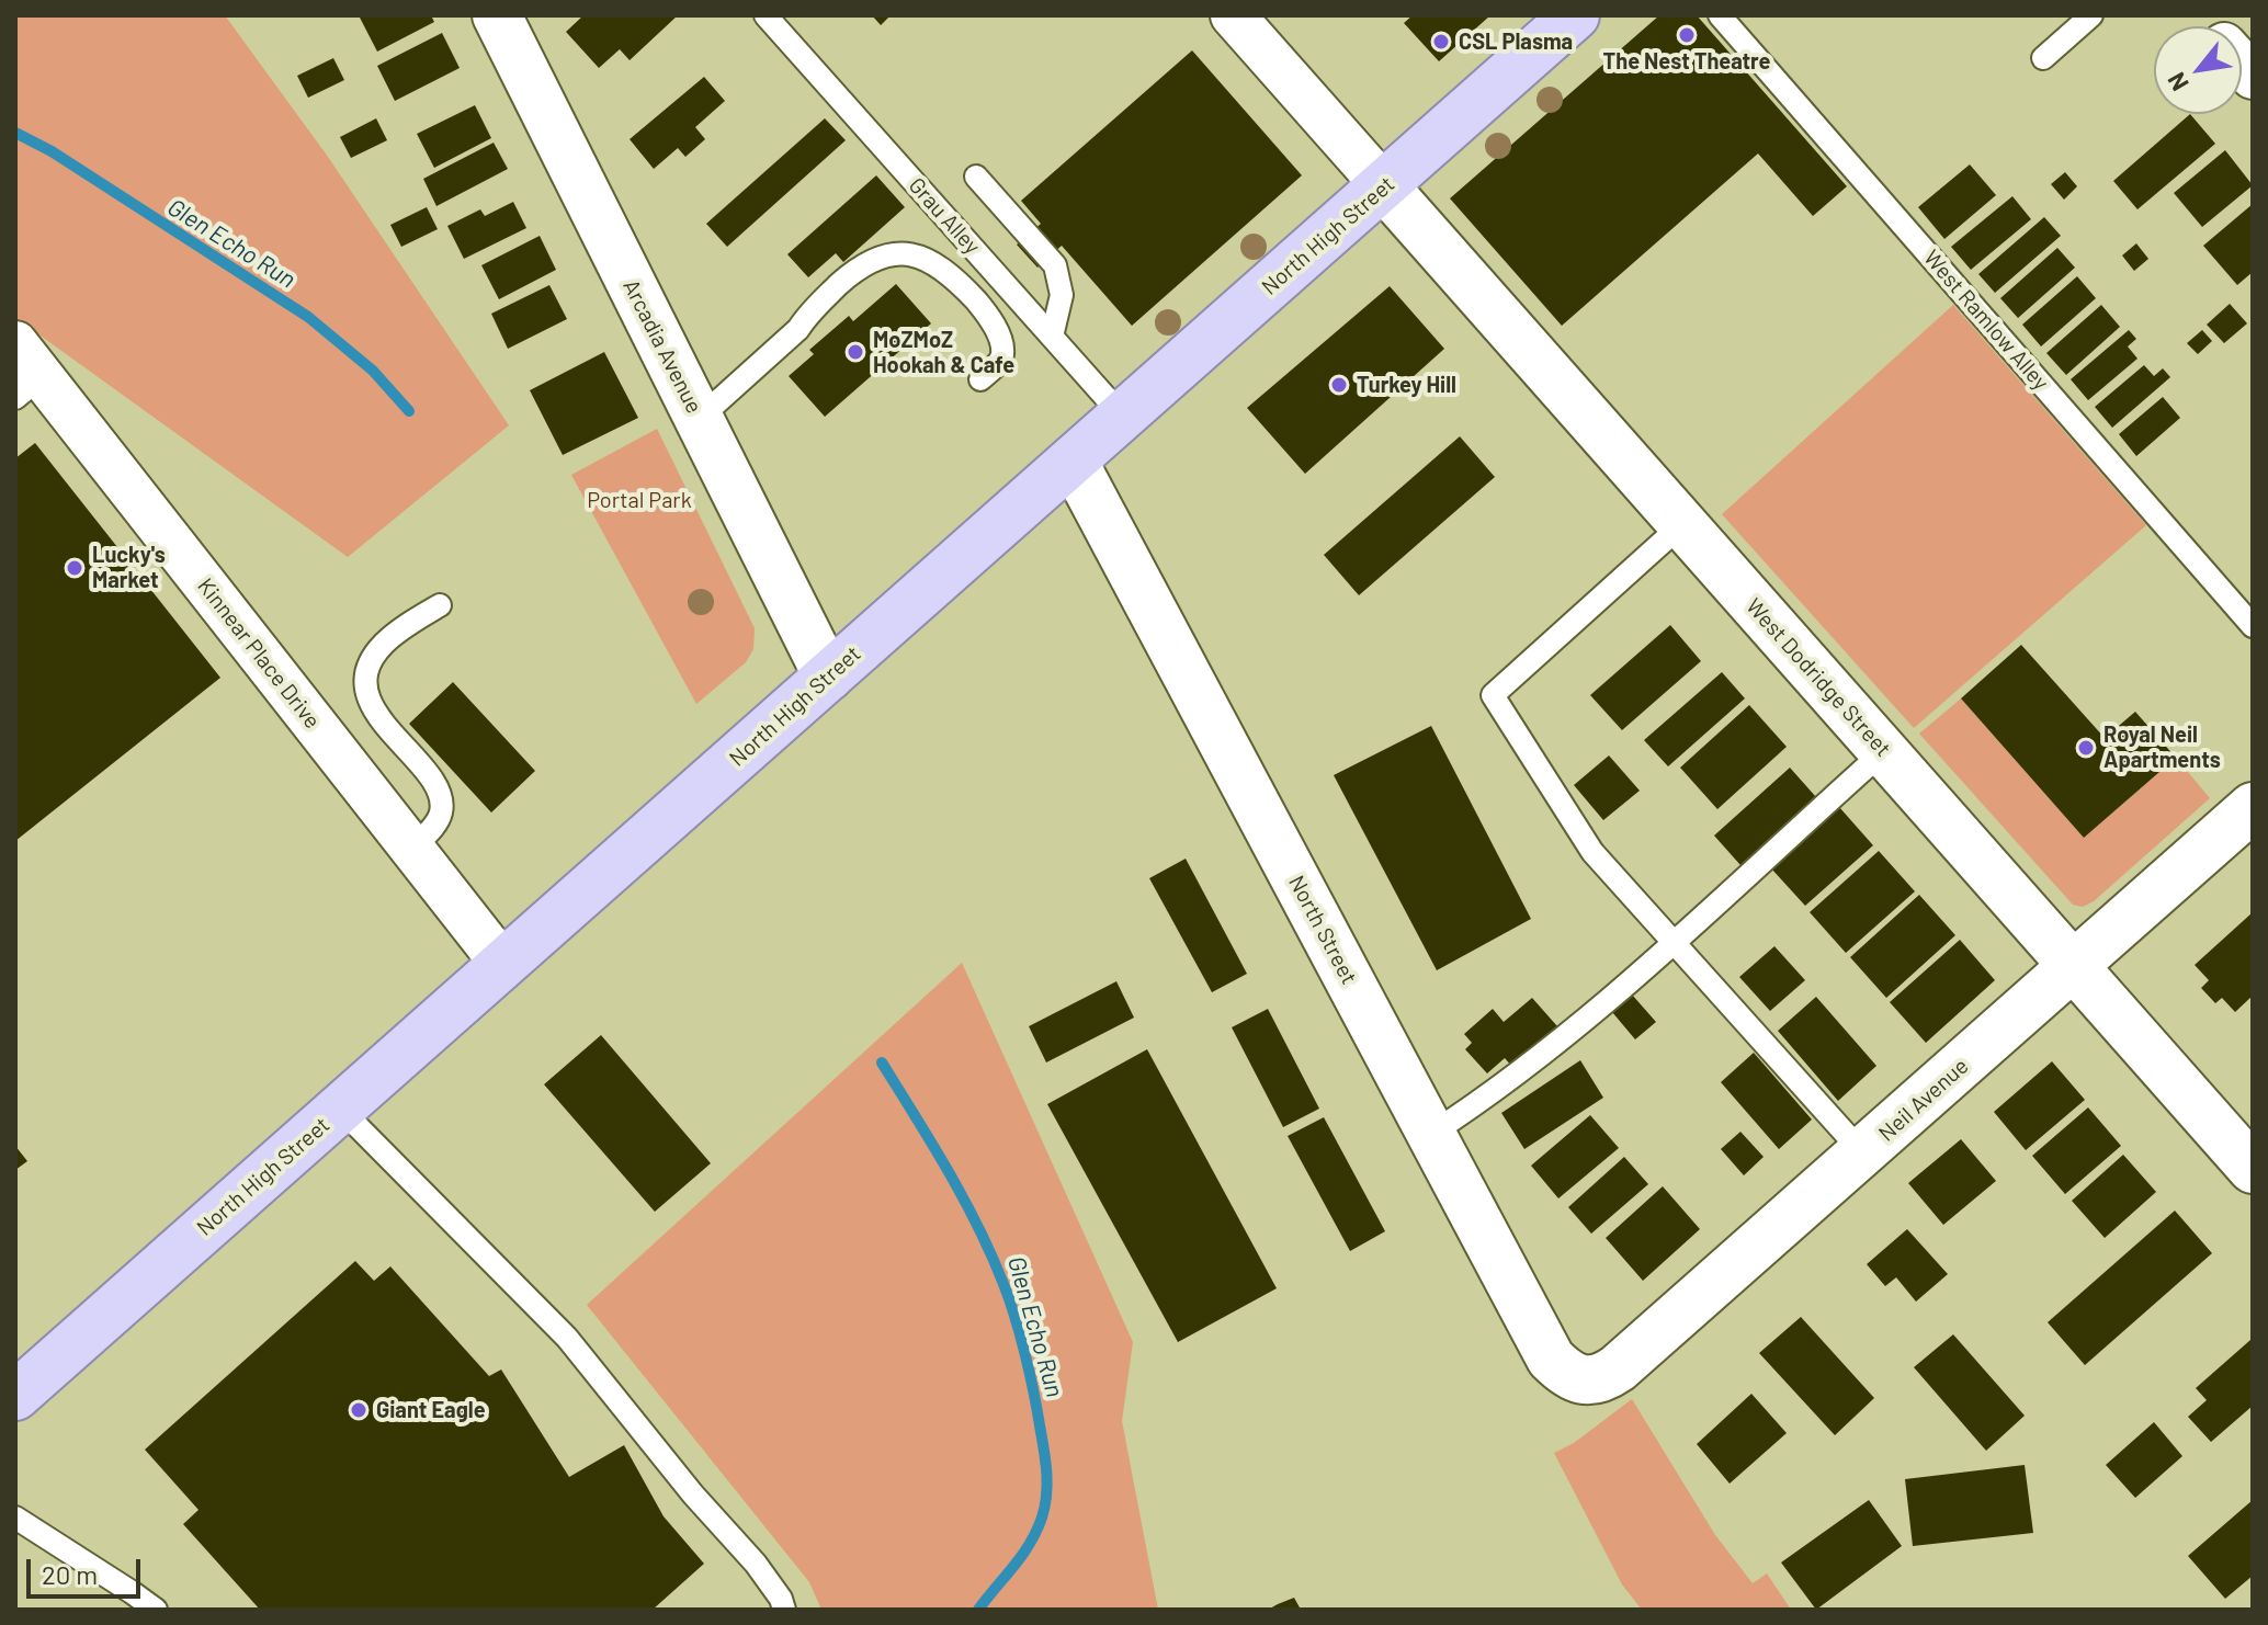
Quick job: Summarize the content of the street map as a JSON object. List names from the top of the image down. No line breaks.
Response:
{"streets":{"main road":["North High Street"],"street":["Arcadia Avenue","Kinnear Place Drive","West Dodridge Street","North Street","Neil Avenue"],"lane":["Grau Alley","West Ramlow Alley"]},"crossings":[["Grau Alley","North High Street"],["North High Street","Arcadia Avenue"],["North High Street","Kinnear Place Drive"],["North High Street","West Dodridge Street"],["North High Street","North Street"],["West Dodridge Street","Neil Avenue"],["North Street","Neil Avenue"]],"water":["Glen Echo Run"],"parks":["Portal Park"],"places":["The Nest Theatre","CSL Plasma","MoZMoZ Hookah & Cafe","Turkey Hill","Lucky's Market","Royal Neil Apartments","Giant Eagle"],"scale_bar":"20 m","north":"bottom left"}
